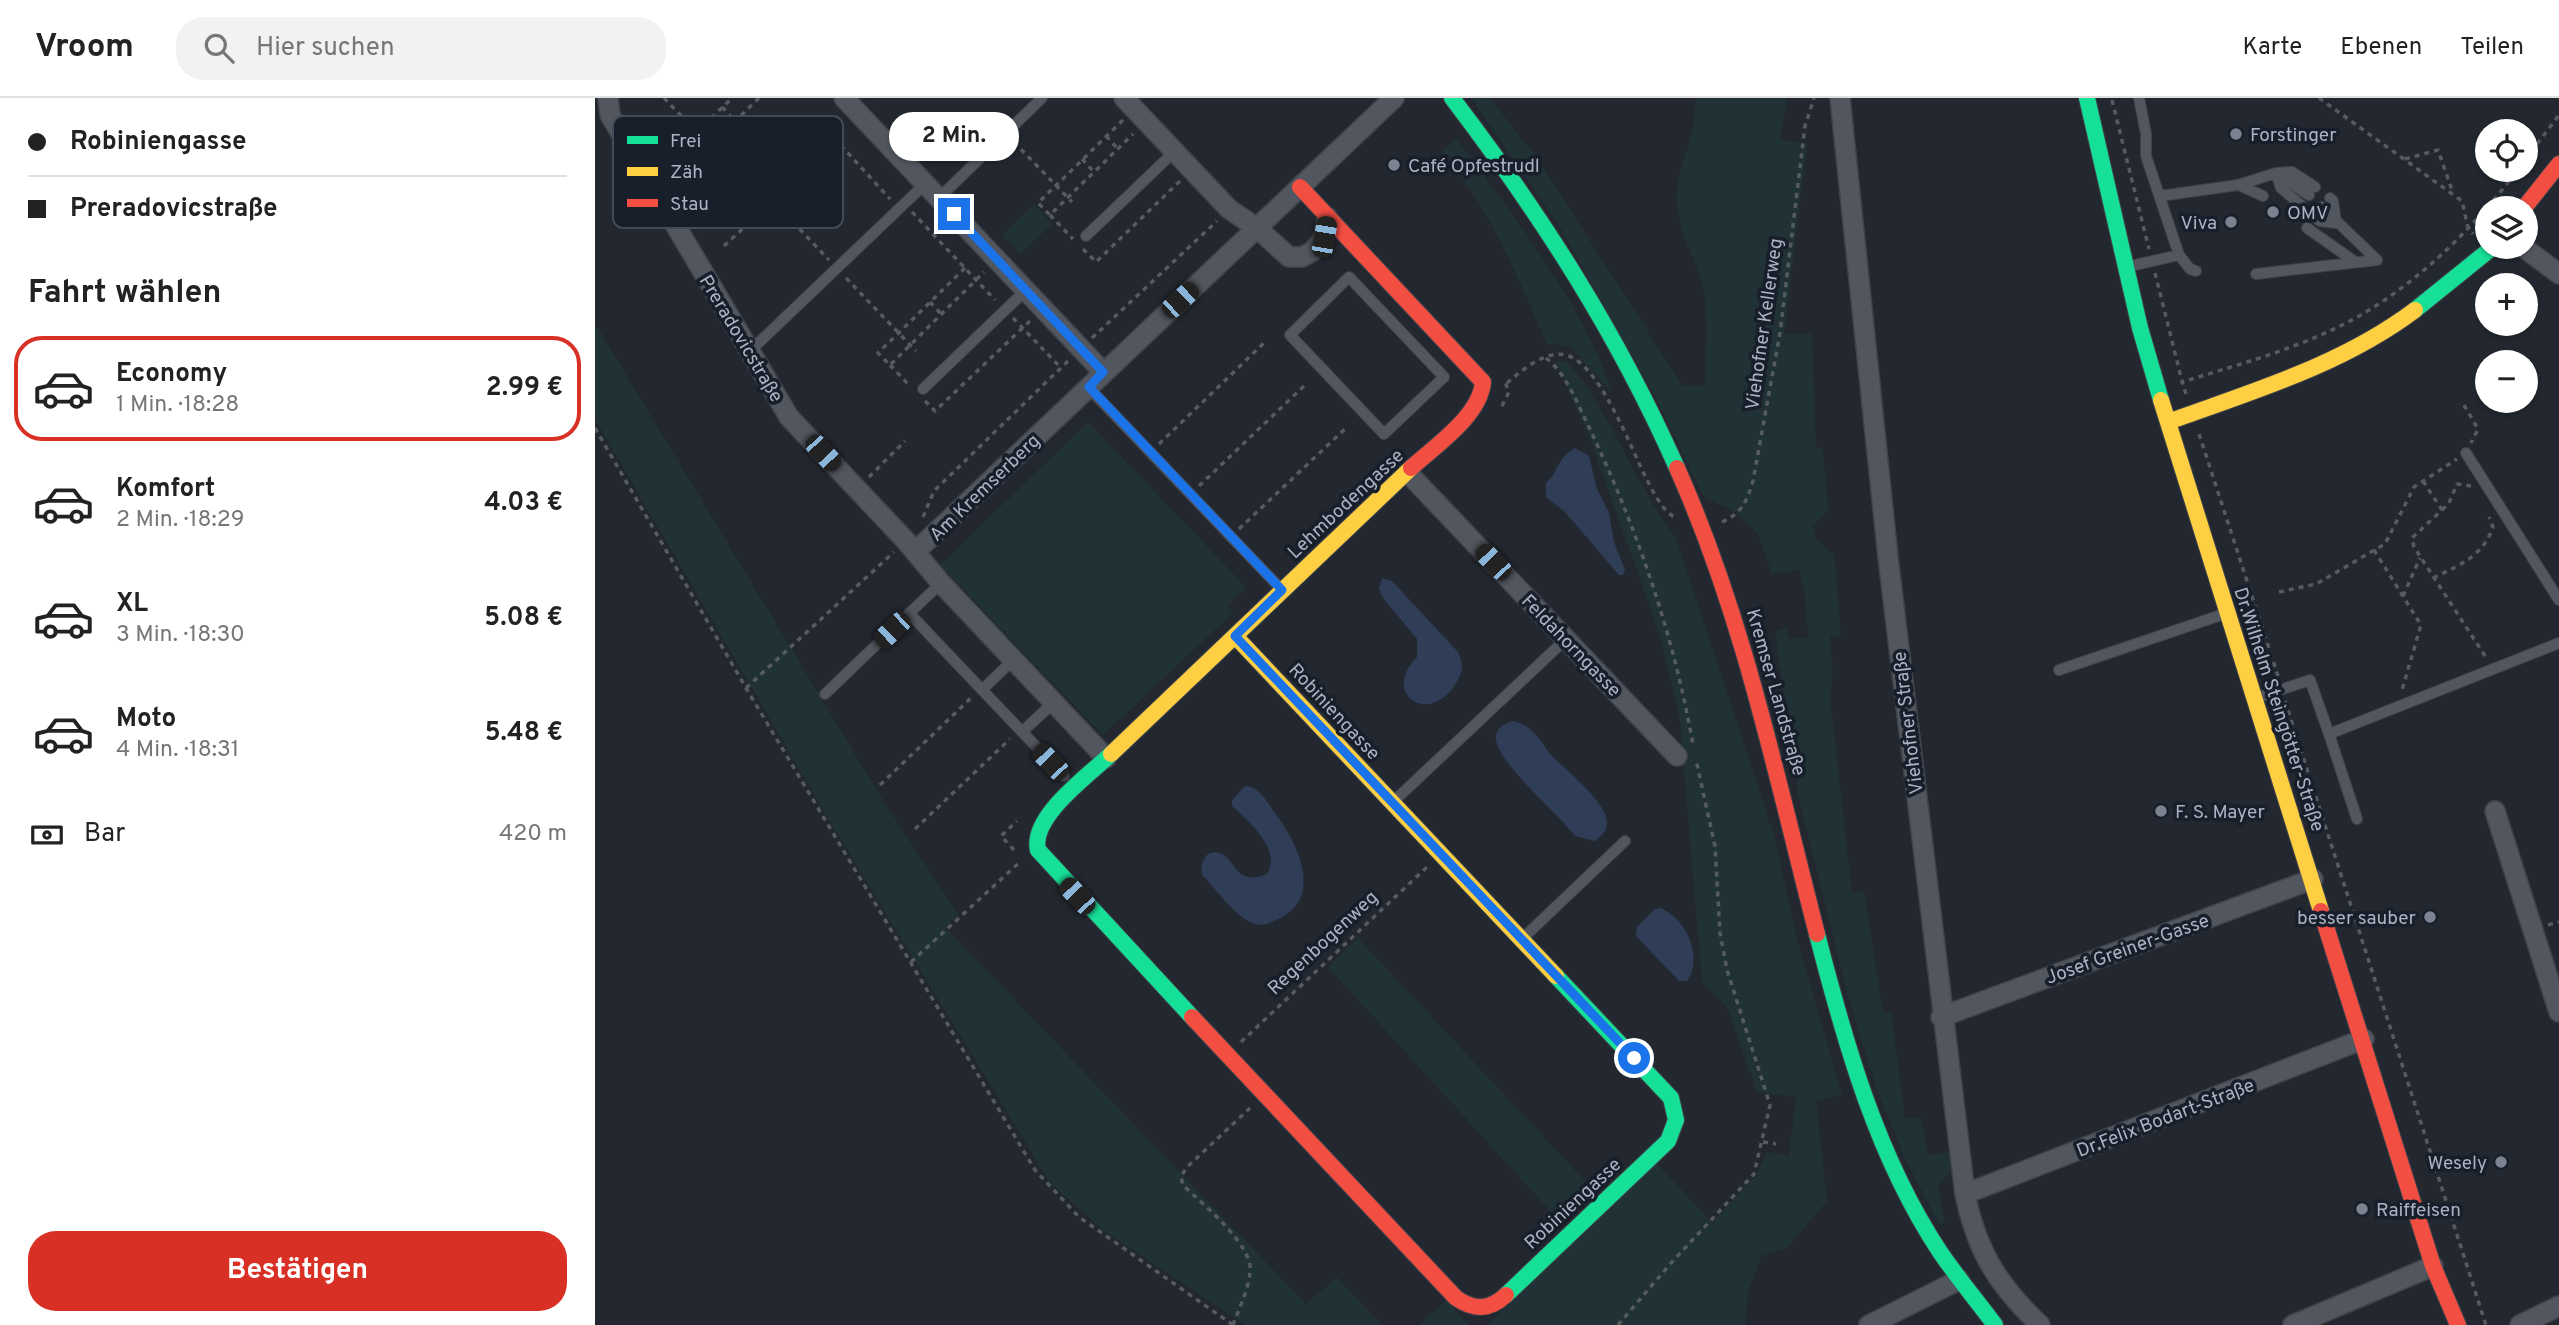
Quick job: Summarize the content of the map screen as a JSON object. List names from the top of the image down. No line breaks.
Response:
{"streets":{"street":["Preradovicstraße","Am Kremserberg","Lehmbodengasse","Feldahorngasse","Kremser Landstraße","Dr.Wilhelm Steingötter-Straße","Robiniengasse","Viehofner Straße","Josef Greiner-Gasse","Dr.Felix Bodart-Straße"],"path":["Viehofner Kellerweg","Regenbogenweg"]},"crossings":[["Viehofner Kellerweg","Kremser Landstraße"],["Preradovicstraße","Am Kremserberg"],["Am Kremserberg","Lehmbodengasse"],["Lehmbodengasse","Feldahorngasse"],["Lehmbodengasse","Robiniengasse"],["Dr.Wilhelm Steingötter-Straße","Josef Greiner-Gasse"],["Dr.Wilhelm Steingötter-Straße","Dr.Felix Bodart-Straße"],["Robiniengasse","Regenbogenweg"],["Viehofner Straße","Josef Greiner-Gasse"],["Viehofner Straße","Dr.Felix Bodart-Straße"]],"places":["Forstinger","Café Opfestrudl","OMV","Viva","F. S. Mayer","besser sauber","Wesely","Raiffeisen"],"legend":["Frei","Zäh","Stau"],"page":{"header":"Vroom","search":"Hier suchen","nav":["Karte","Ebenen","Teilen"],"banner":["Robiniengasse","Preradovicstraße"],"bubble":"2 Min.","map_buttons":["+","−"],"heading":"Fahrt wählen","list":[{"name":"Economy","note":"1 Min. · 18:28","value":"2.99 €"},{"name":"Komfort","note":"2 Min. · 18:29","value":"4.03 €"},{"name":"XL","note":"3 Min. · 18:30","value":"5.08 €"},{"name":"Moto","note":"4 Min. · 18:31","value":"5.48 €"}],"pay":["Bar","420 m"],"buttons":"Bestätigen"}}
